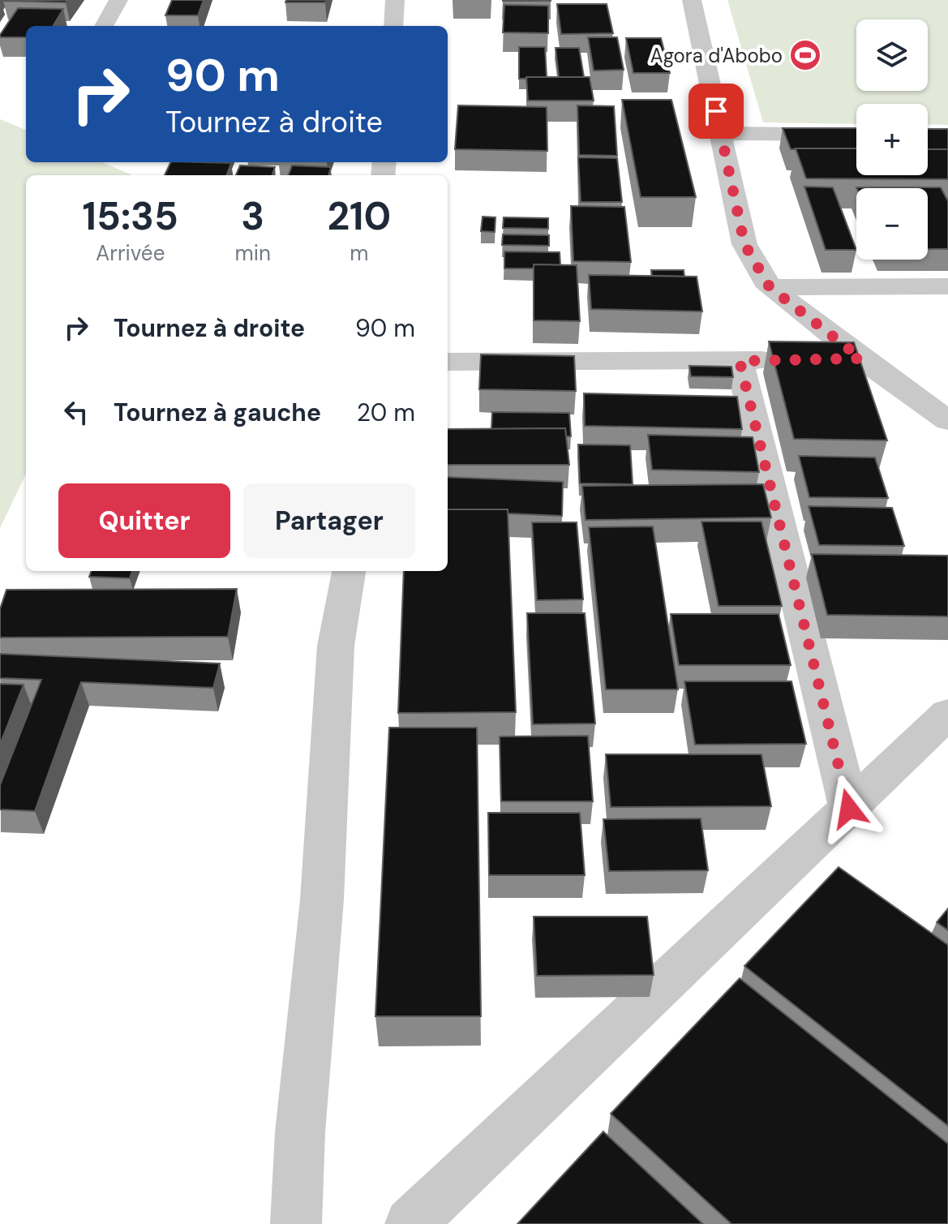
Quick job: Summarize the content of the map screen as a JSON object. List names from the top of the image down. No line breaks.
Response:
{"places":{"sports":["Agora d'Abobo"]},"page":{"map_buttons":["+","−"],"turn":["90 m","Tournez à droite"],"eta":["15:35","Arrivée","3","min","210","m"],"list":[{"name":"Tournez à droite","value":"90 m"},{"name":"Tournez à gauche","value":"20 m"}],"buttons":["Quitter","Partager"]}}
